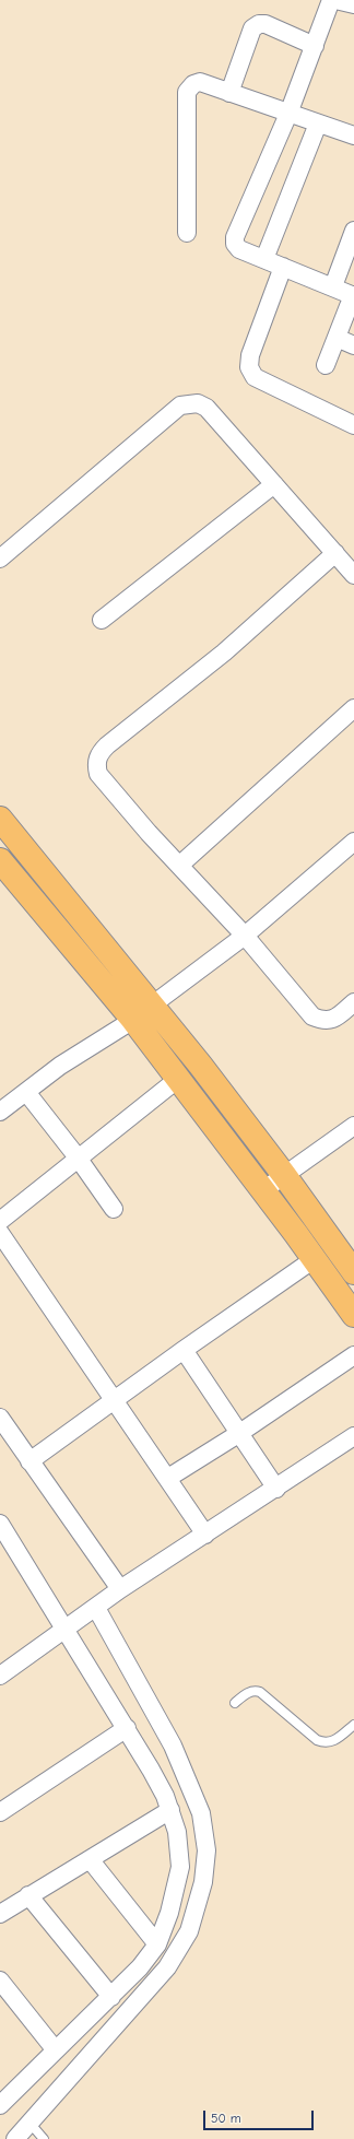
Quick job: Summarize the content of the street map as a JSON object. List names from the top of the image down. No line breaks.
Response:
{"scale_bar":"50 m"}
